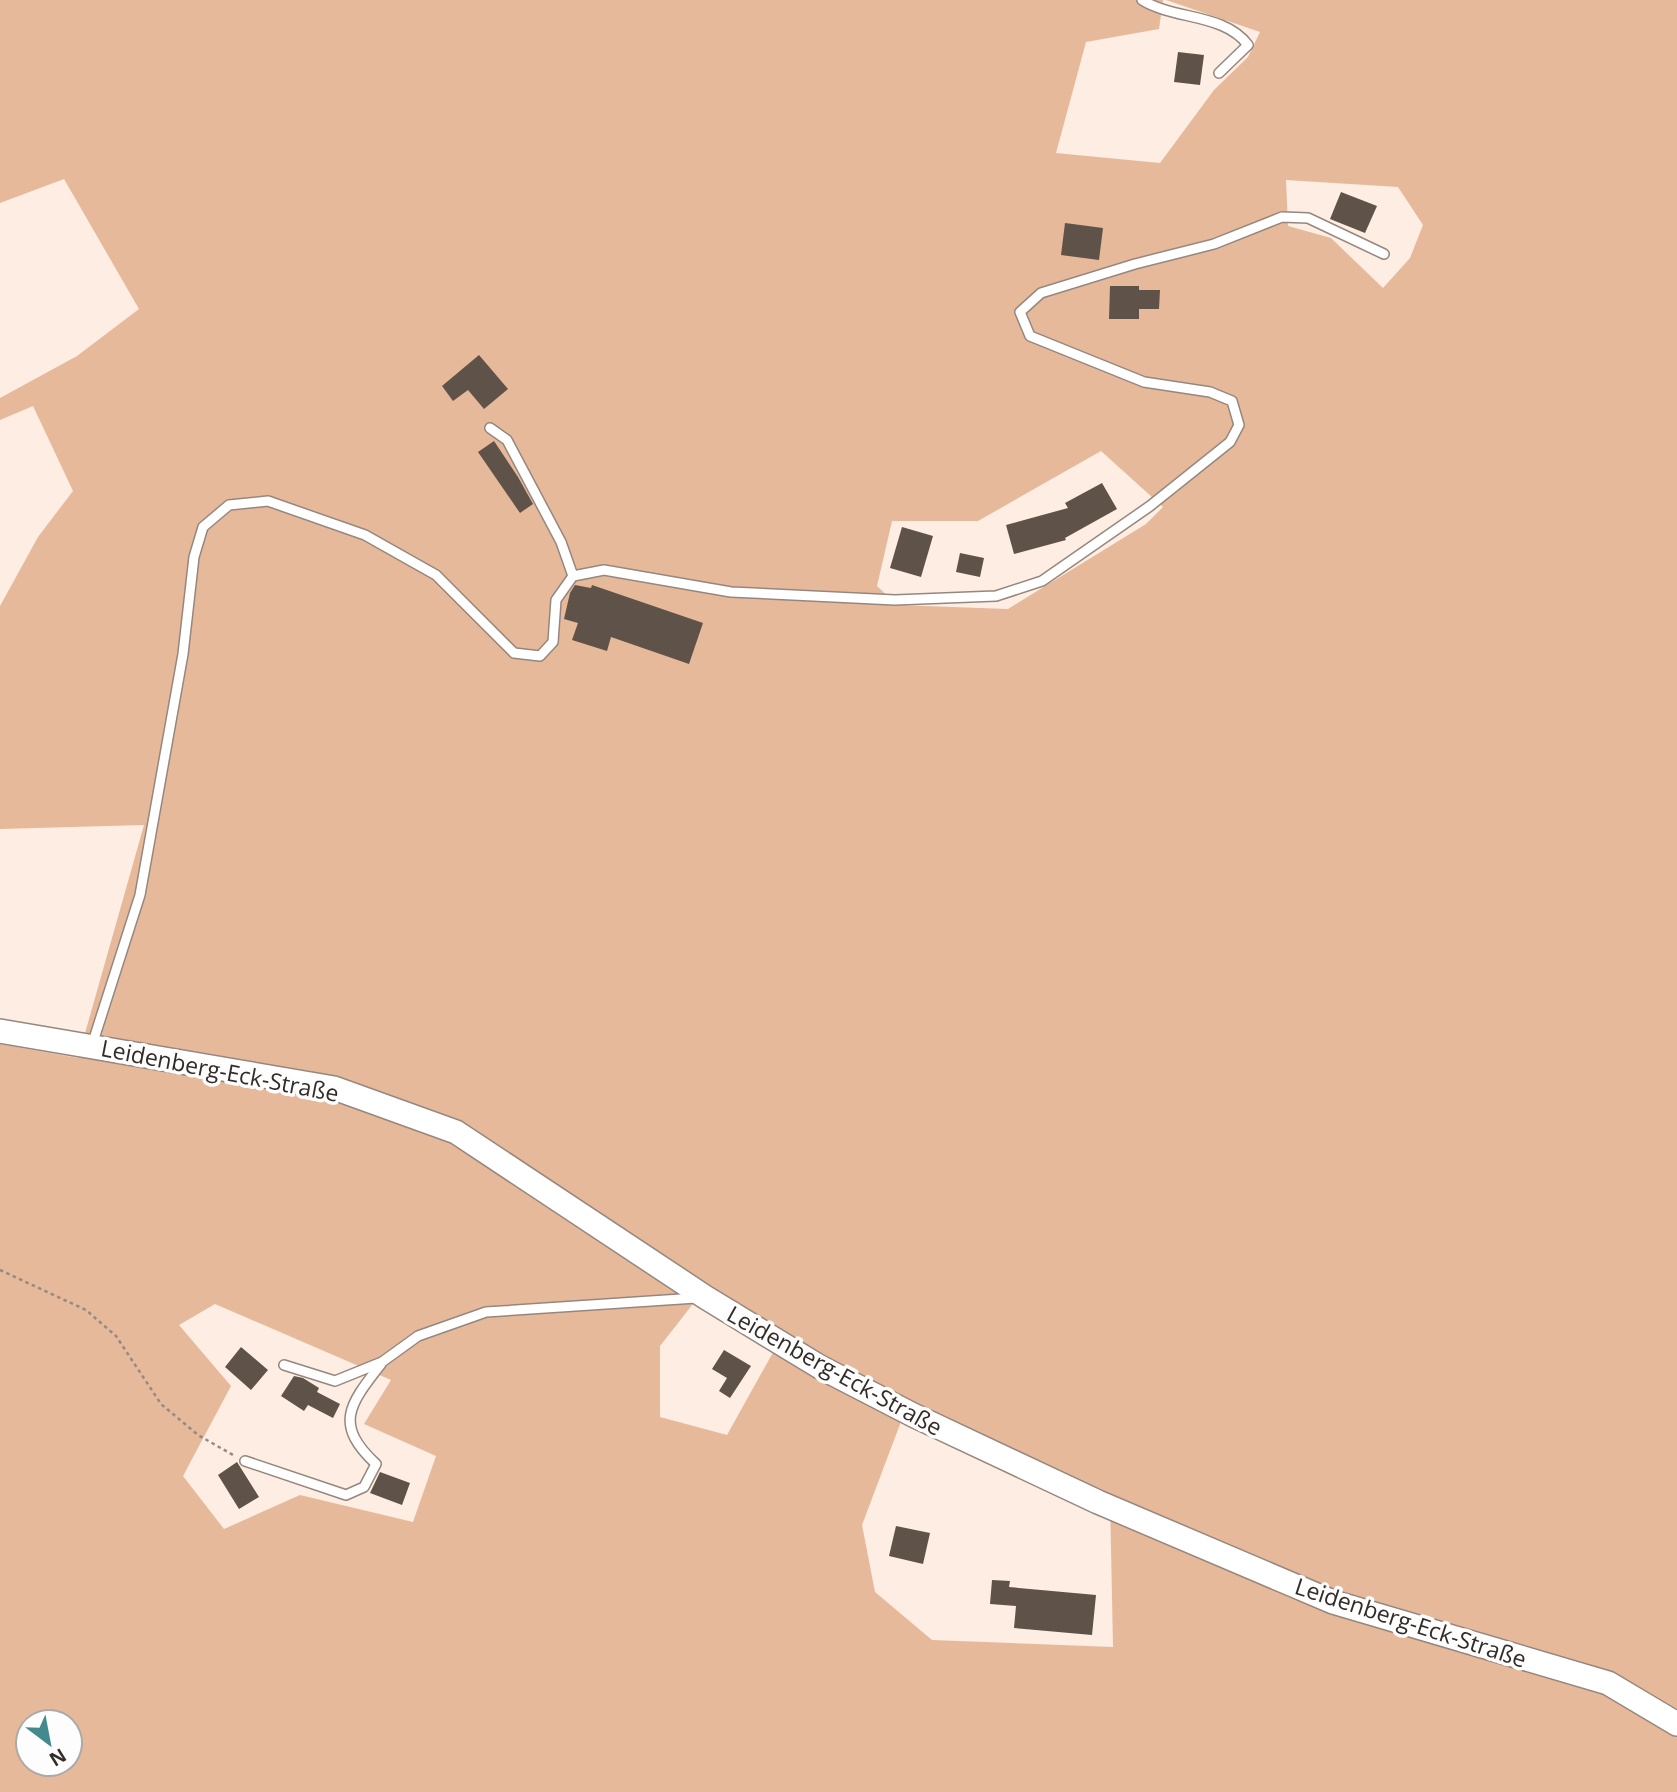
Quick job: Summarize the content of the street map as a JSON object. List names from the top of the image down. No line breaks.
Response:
{"streets":{"street":["Leidenberg-Eck-Straße"]},"north":"bottom right"}
